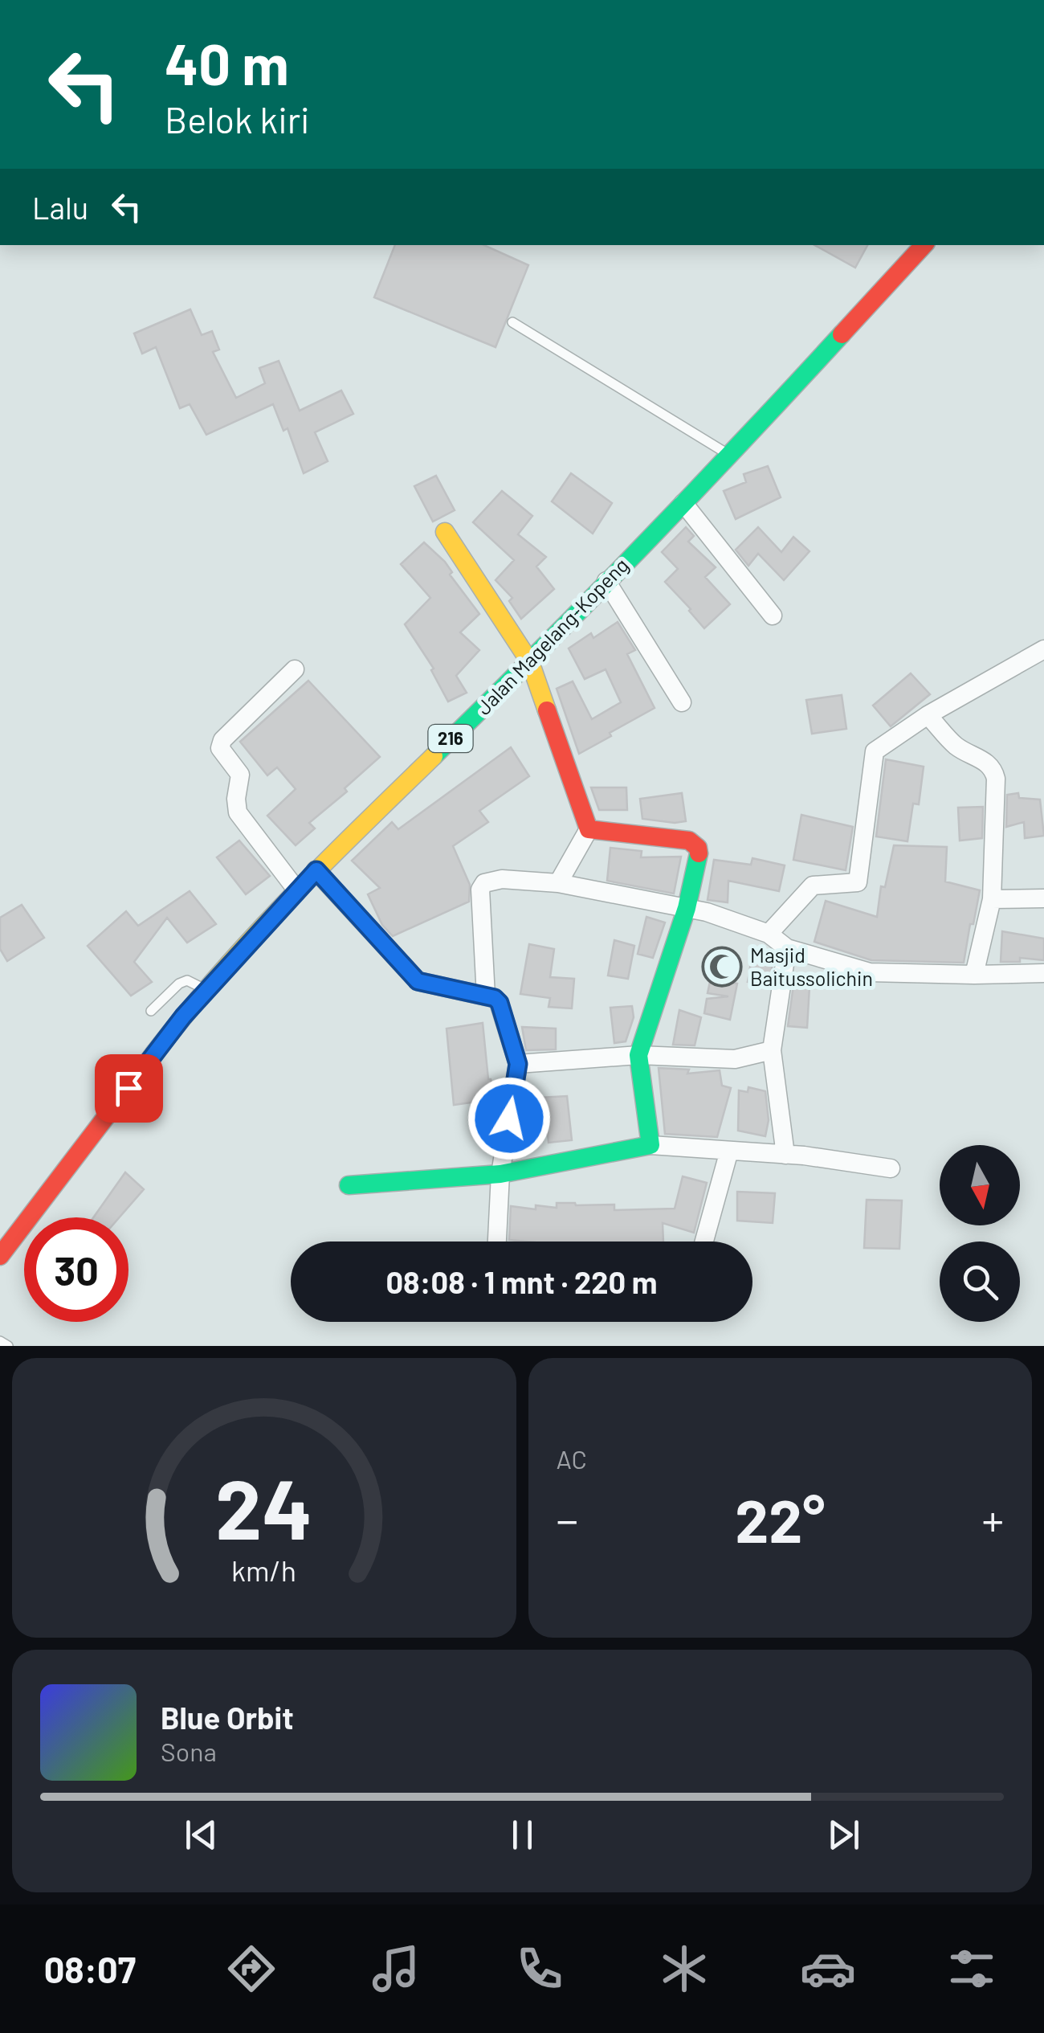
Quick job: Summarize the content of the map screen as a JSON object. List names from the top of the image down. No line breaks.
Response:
{"streets":{"main road":["Jalan Magelang-Kopeng","216"]},"places":{"mosque":["Masjid Baitussolichin"]},"north":"bottom","page":{"turn":["40 m","Belok kiri"],"then":"Lalu","limit":"30","trip":"08:08 · 1 mnt · 220 m","tile":"AC","heat":["−","22°","+"],"song":["Blue Orbit","Sona"],"tabs":"08:07","gauge":["24","km/h"]}}
